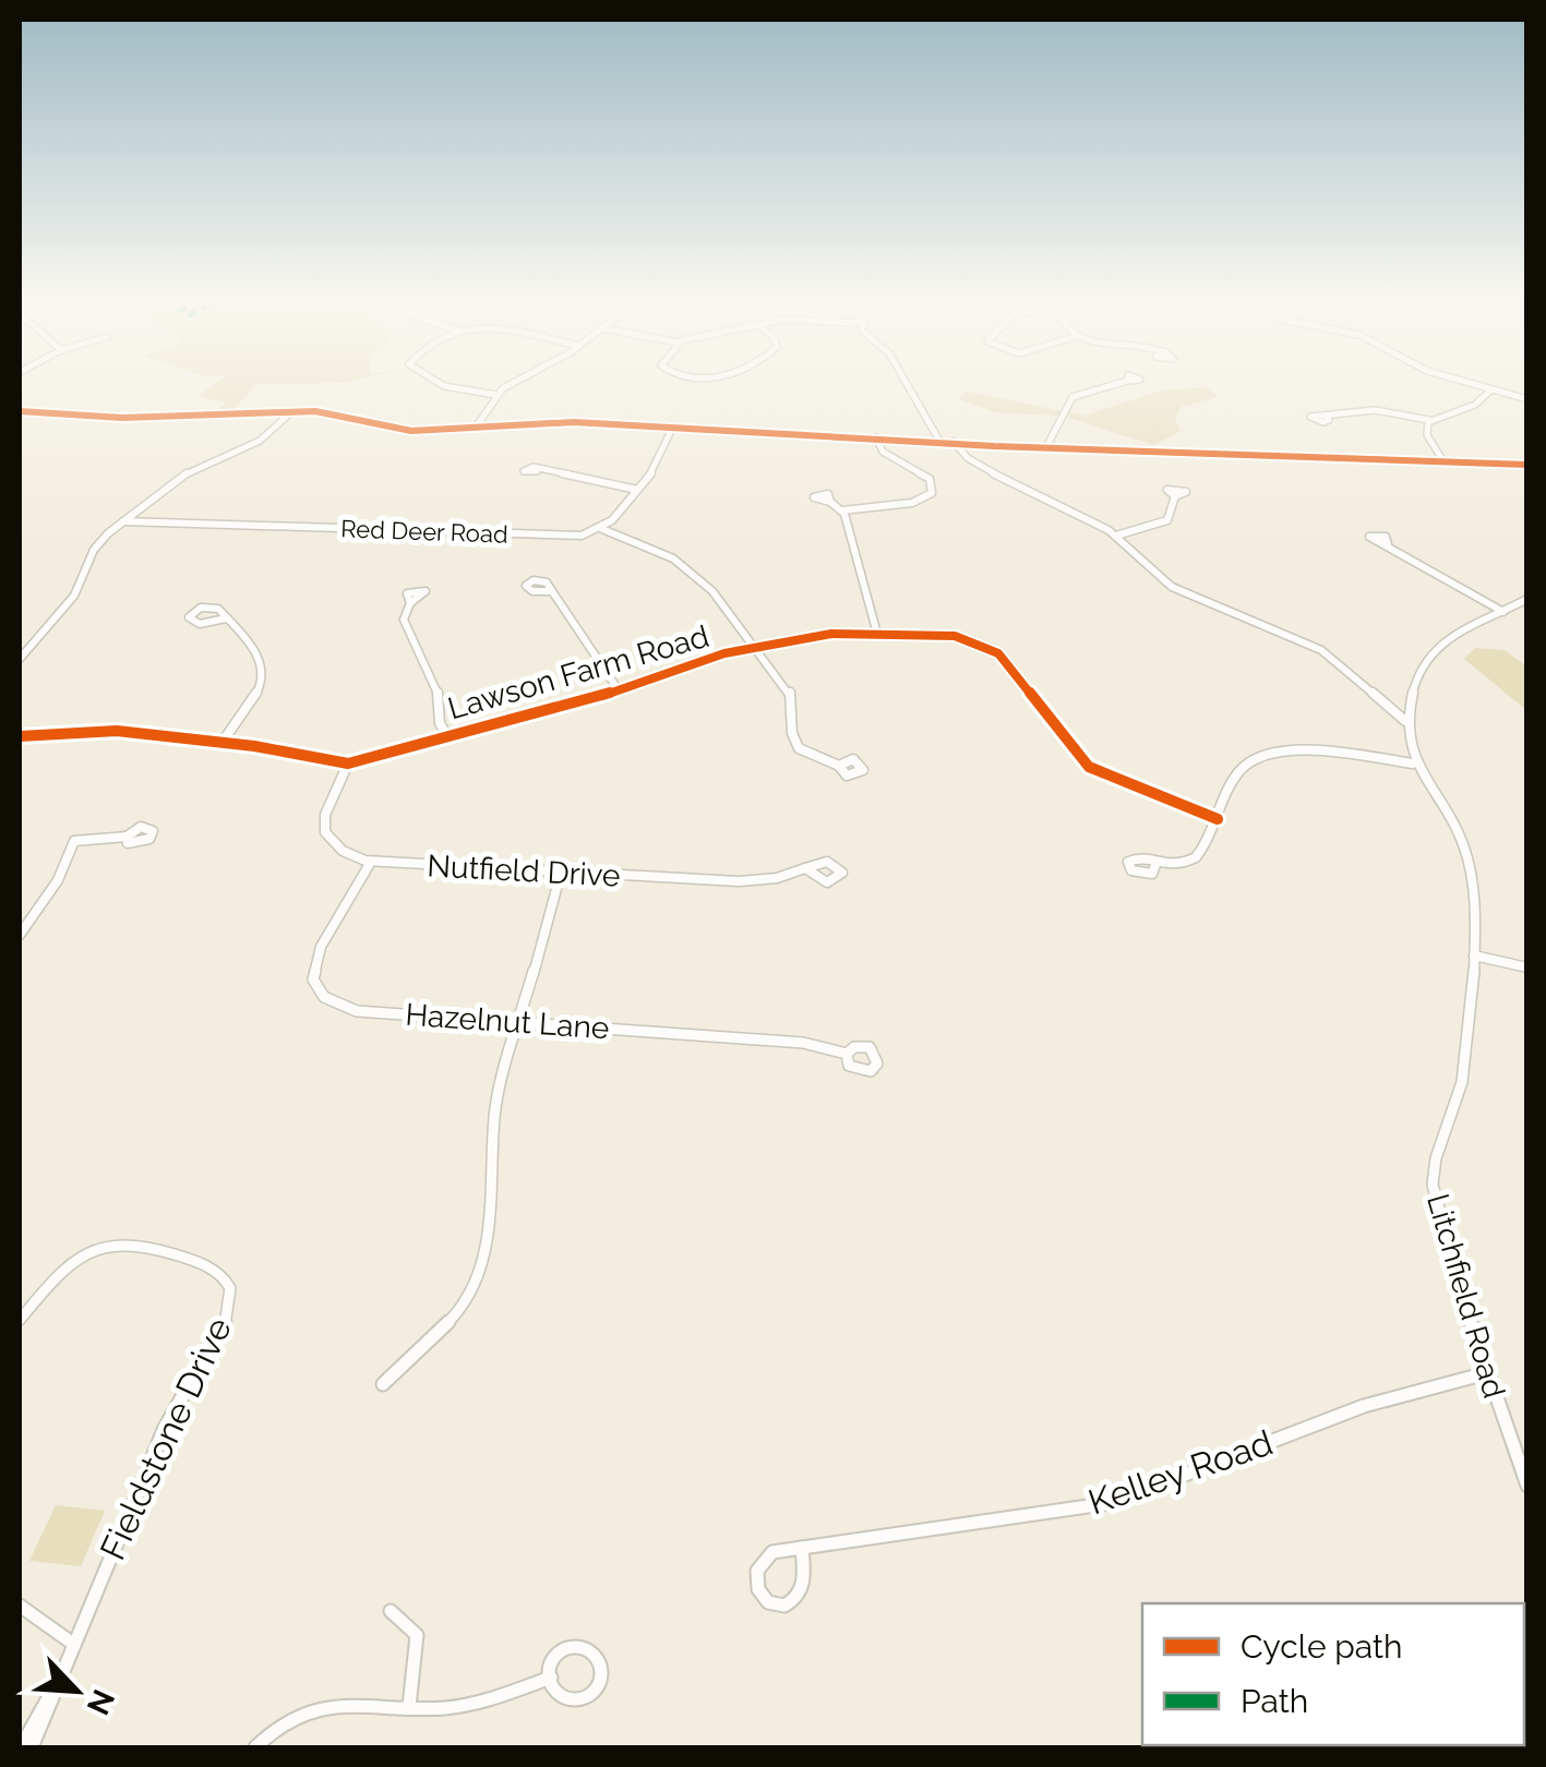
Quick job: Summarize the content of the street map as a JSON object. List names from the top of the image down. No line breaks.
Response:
{"streets":{"street":["Red Deer Road","Lawson Farm Road","Nutfield Drive","Hazelnut Lane","Litchfield Road","Fieldstone Drive","Kelley Road"]},"crossings":[["Lawson Farm Road","Nutfield Drive"],["Nutfield Drive","Hazelnut Lane"],["Litchfield Road","Kelley Road"]],"legend":["Cycle path","Path"],"north":"bottom right"}
